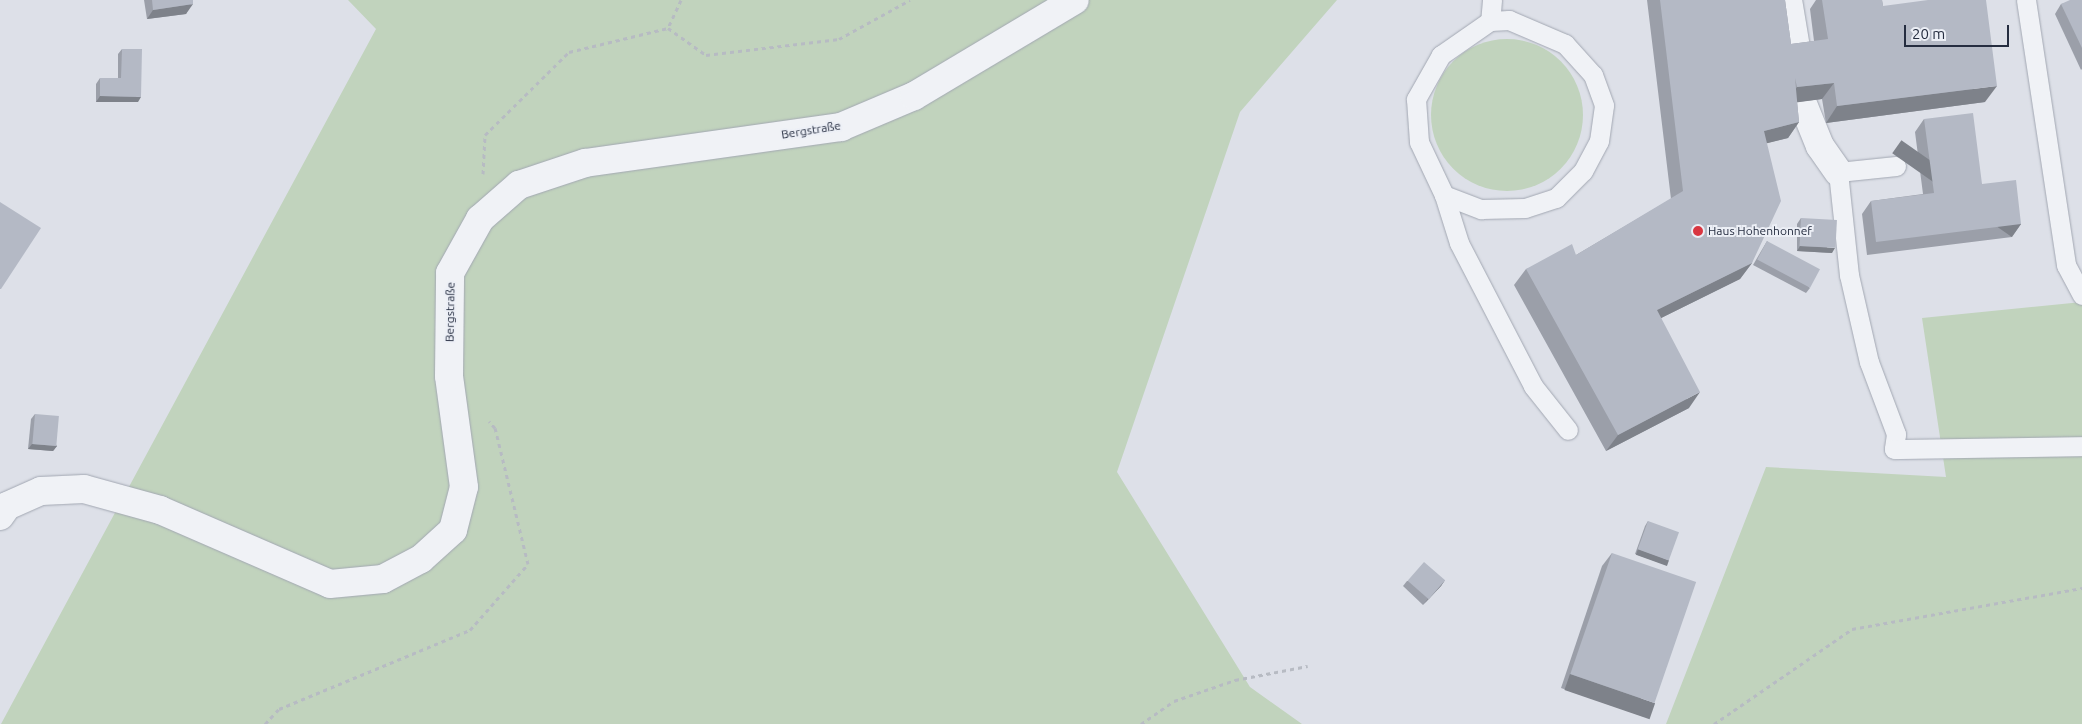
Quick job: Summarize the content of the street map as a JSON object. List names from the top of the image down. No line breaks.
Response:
{"streets":{"street":["Bergstraße"]},"places":["Haus Hohenhonnef"],"scale_bar":"20 m"}
